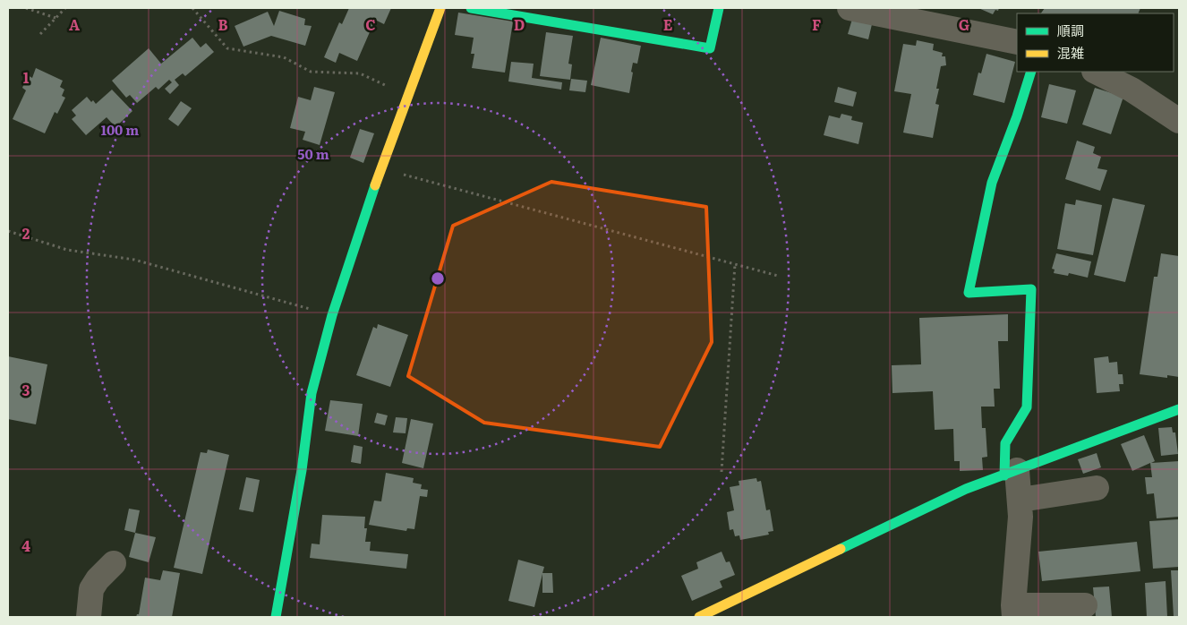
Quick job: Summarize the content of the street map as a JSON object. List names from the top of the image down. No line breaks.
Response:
{"legend":["順調","混雑"],"grid":{"columns":["A","B","C","D","E","F","G"],"rows":["1","2","3","4"]},"rings":["100 m","50 m"]}
